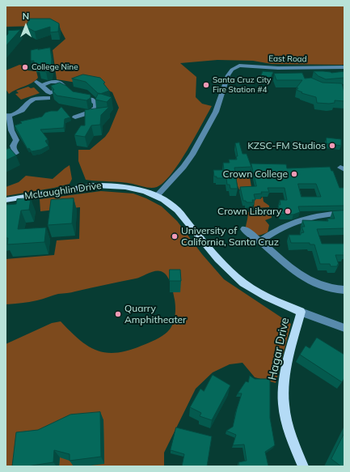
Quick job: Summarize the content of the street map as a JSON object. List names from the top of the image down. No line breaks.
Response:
{"streets":{"main road":["McLaughlin Drive","Hagar Drive"],"street":["East Road"]},"crossings":[["East Road","McLaughlin Drive"],["McLaughlin Drive","Hagar Drive"]],"places":["College Nine","Santa Cruz City Fire Station #4","KZSC-FM Studios","Crown College","Crown Library","University of California, Santa Cruz","Quarry Amphitheater"],"north":"top"}
